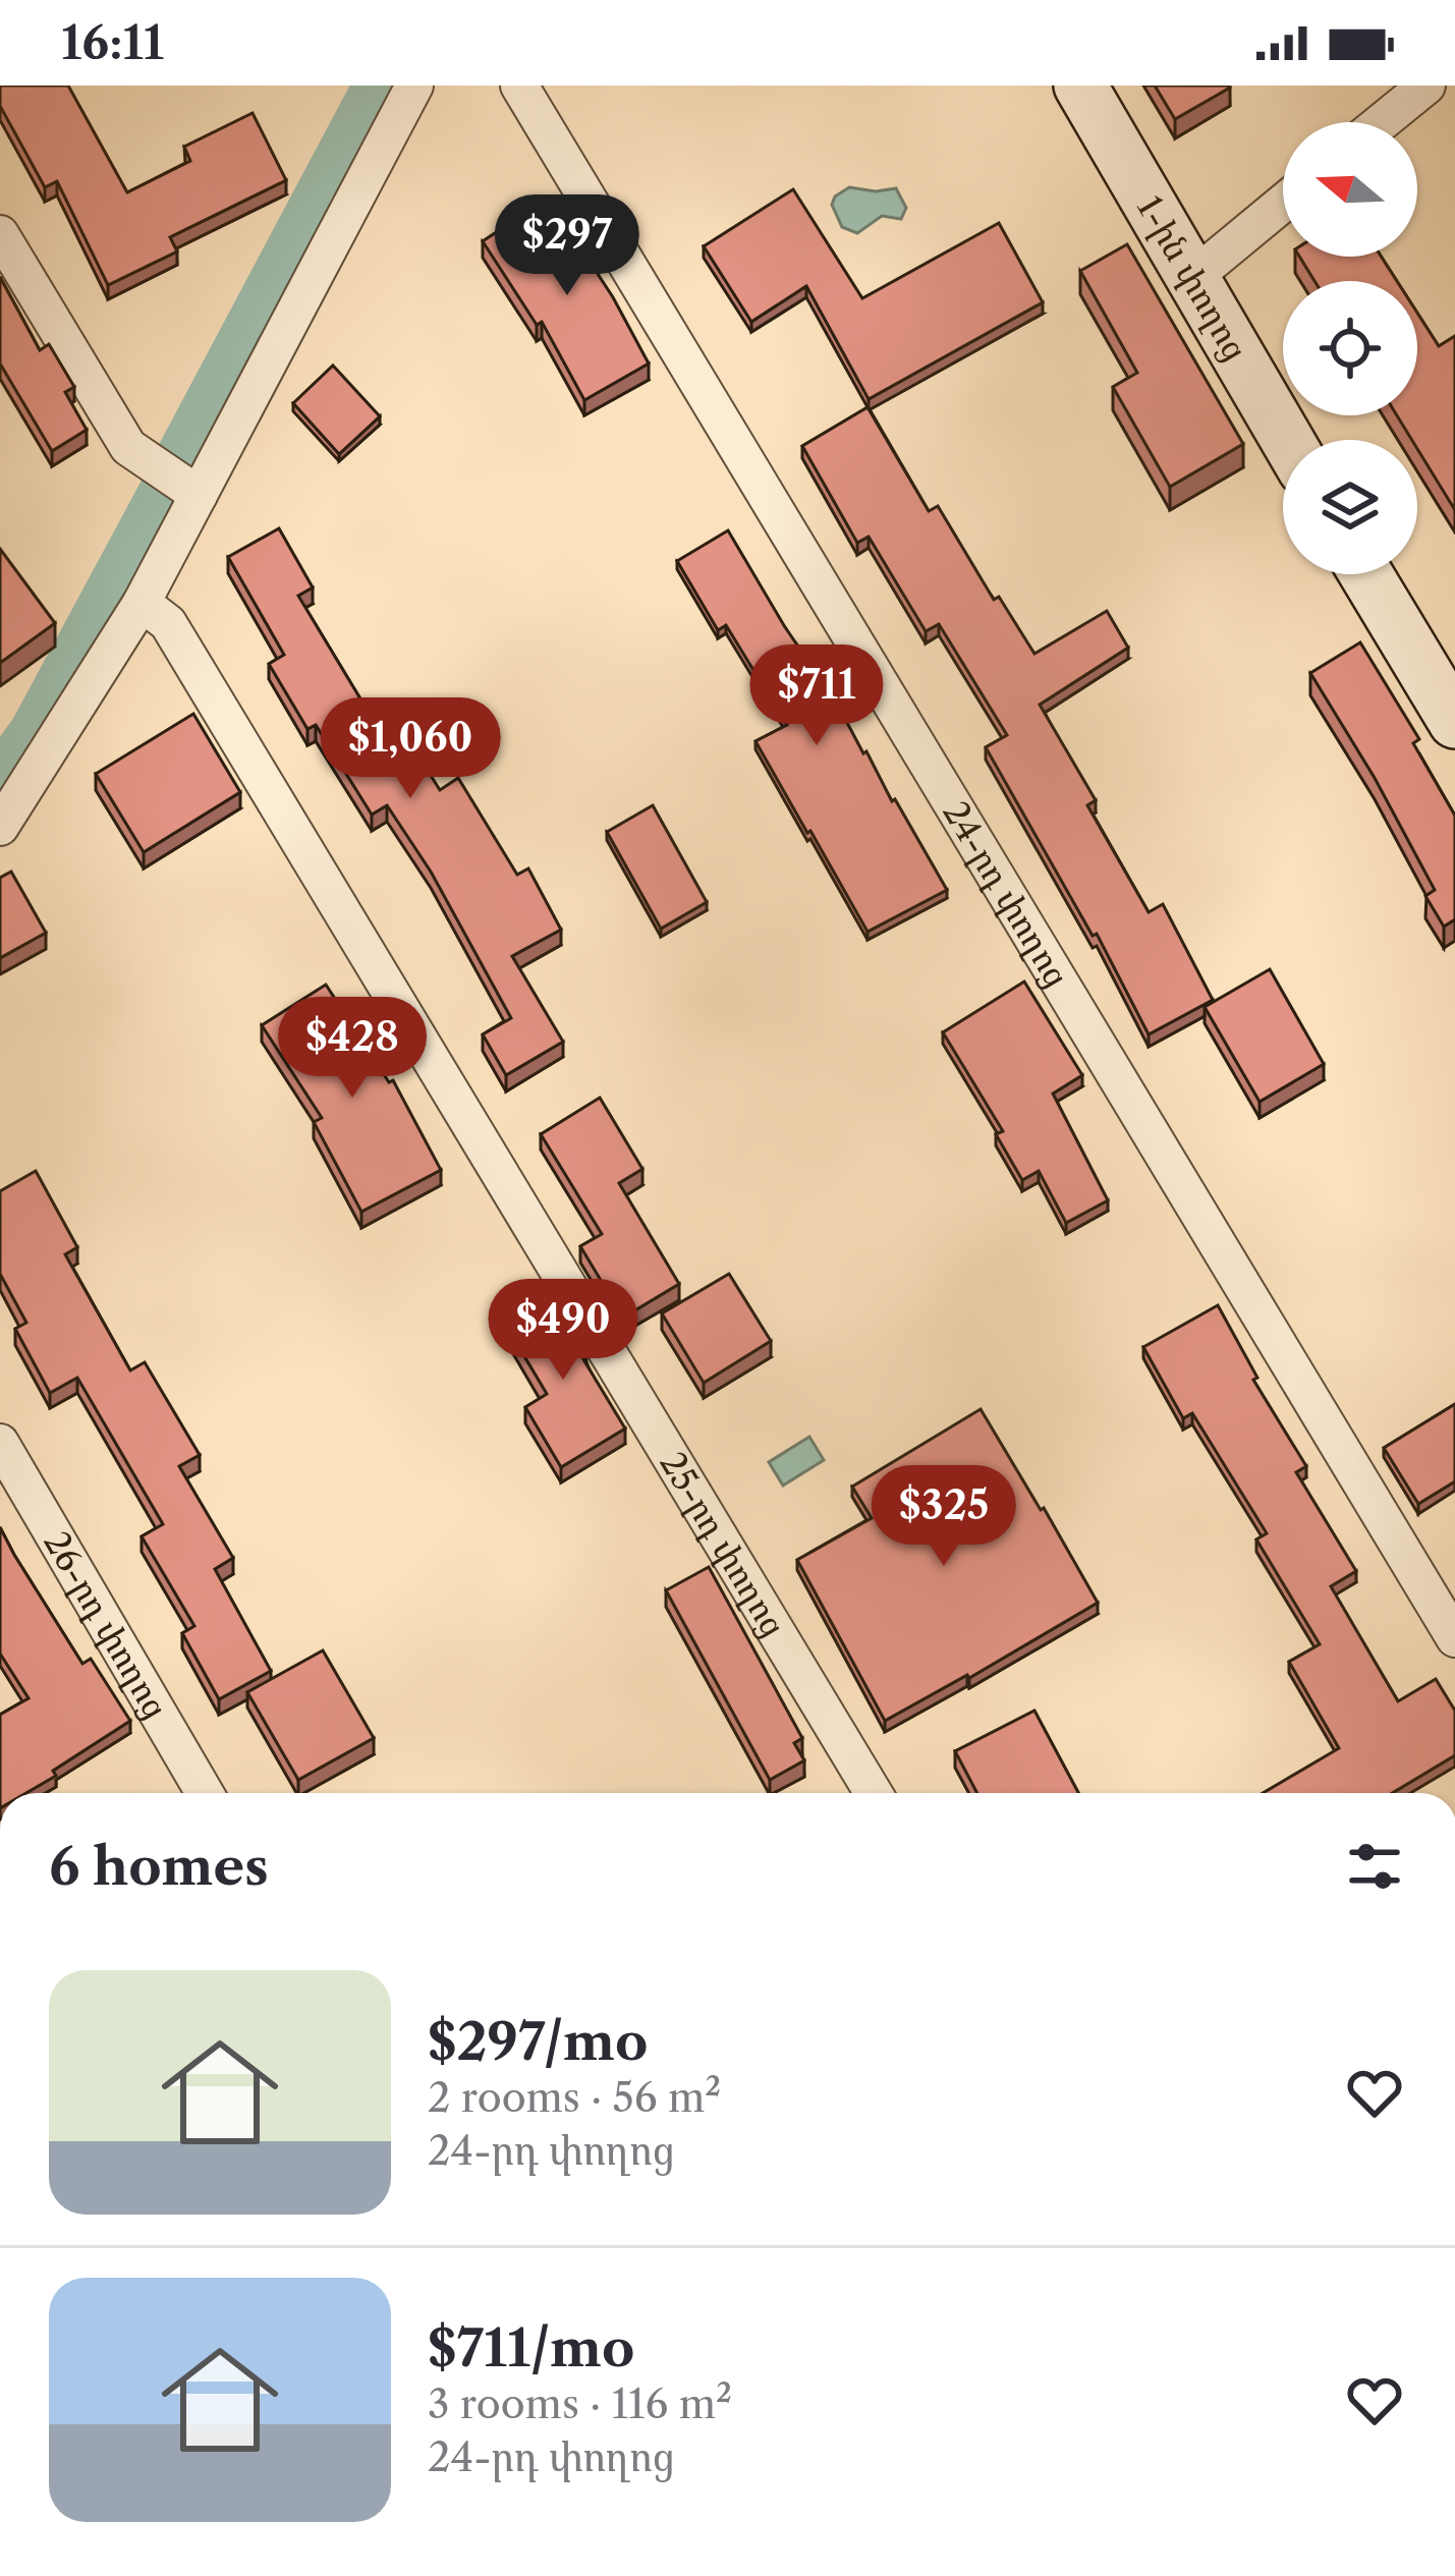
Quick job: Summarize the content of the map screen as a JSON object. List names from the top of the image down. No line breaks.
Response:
{"streets":{"main road":["1-ին փողոց"],"street":["24-րդ փողոց","25-րդ փողոց","26-րդ փողոց"]},"north":"left","page":{"status":"16:11","price":["$297","$711","$1,060","$428","$490","$325"],"heading":"6 homes","list":[{"name":"$297/mo","note":"2 rooms · 56 m² · 24-րդ փողոց"},{"name":"$711/mo","note":"3 rooms · 116 m² · 24-րդ փողոց"}]}}
